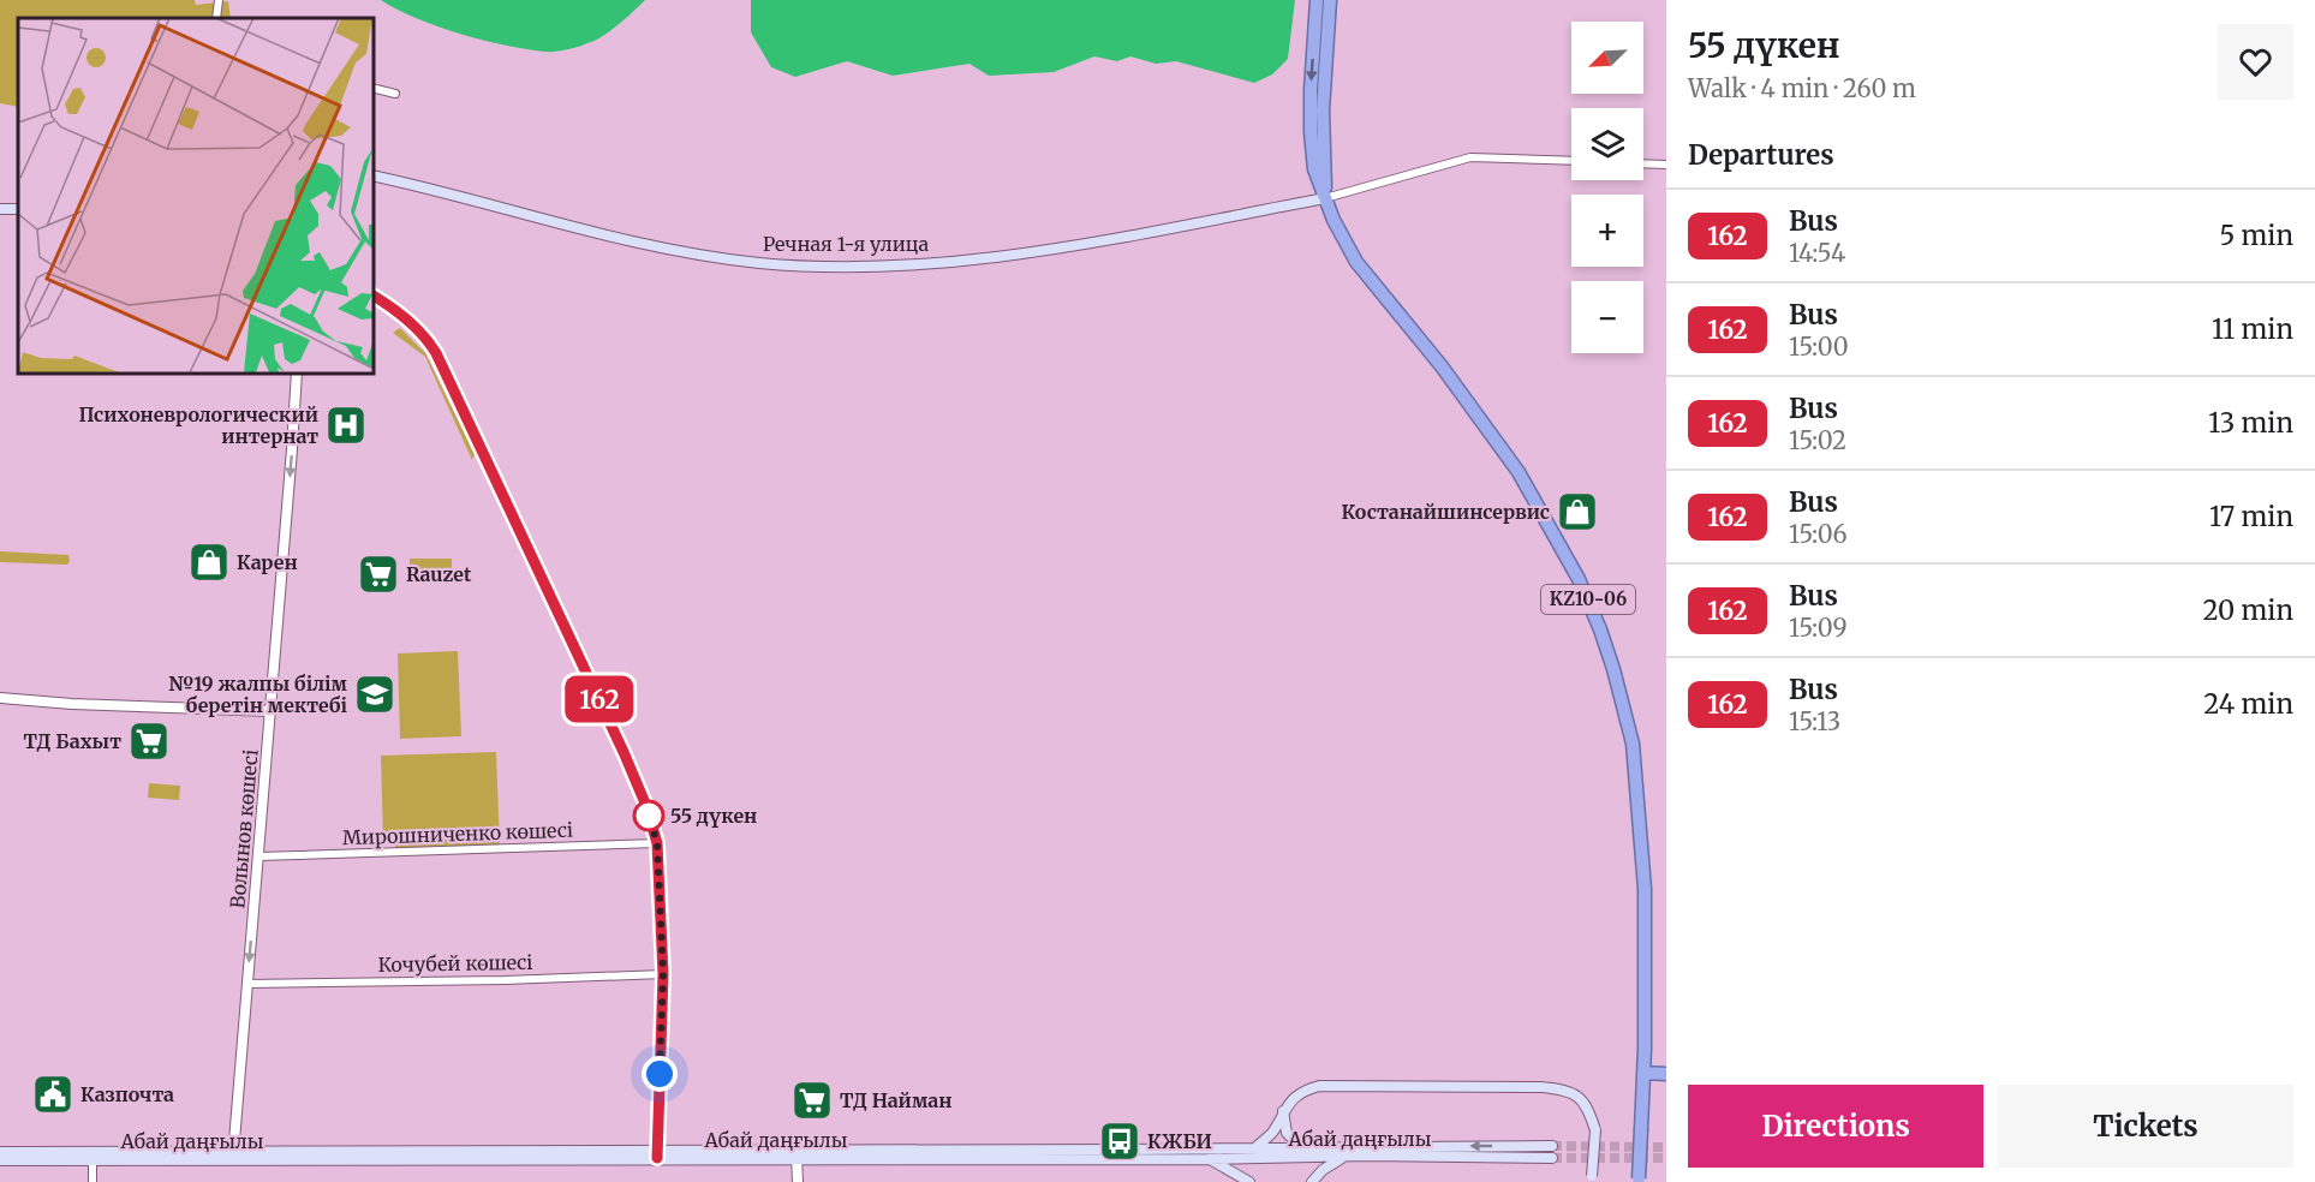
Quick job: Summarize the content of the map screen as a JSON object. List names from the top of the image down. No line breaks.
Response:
{"streets":{"highway":["KZ10-06"],"main road":["Речная 1-я улица","Абай даңғылы"],"street":["Волынов көшесі","Мирошниченко көшесі","Кочубей көшесі"]},"crossings":[["Речная 1-я улица","KZ10-06"],["Волынов көшесі","Мирошниченко көшесі"],["Волынов көшесі","Кочубей көшесі"],["Волынов көшесі","Абай даңғылы"]],"one_way":["Волынов көшесі"],"places":{"hospital":["Психоневрологический интернат"],"shop":["Костанайшинсервис","Карен"],"supermarket":["Rauzet","ТД Бахыт","ТД Найман"],"school or university":["№19 жалпы білім беретін мектебі"],"other":["55 дүкен"],"public building":["Казпочта"],"bus stop":["КЖБИ"]},"lines":["bus line 162"],"north":"bottom left","page":{"on_map":"162","heading":[["55 дүкен","Walk · 4 min · 260 m"],"Departures"],"map_buttons":["+","−"],"list":[{"mark":"162","name":"Bus","note":"14:54","value":"5 min"},{"mark":"162","name":"Bus","note":"15:00","value":"11 min"},{"mark":"162","name":"Bus","note":"15:02","value":"13 min"},{"mark":"162","name":"Bus","note":"15:06","value":"17 min"},{"mark":"162","name":"Bus","note":"15:09","value":"20 min"},{"mark":"162","name":"Bus","note":"15:13","value":"24 min"}],"buttons":["Directions","Tickets"]}}
